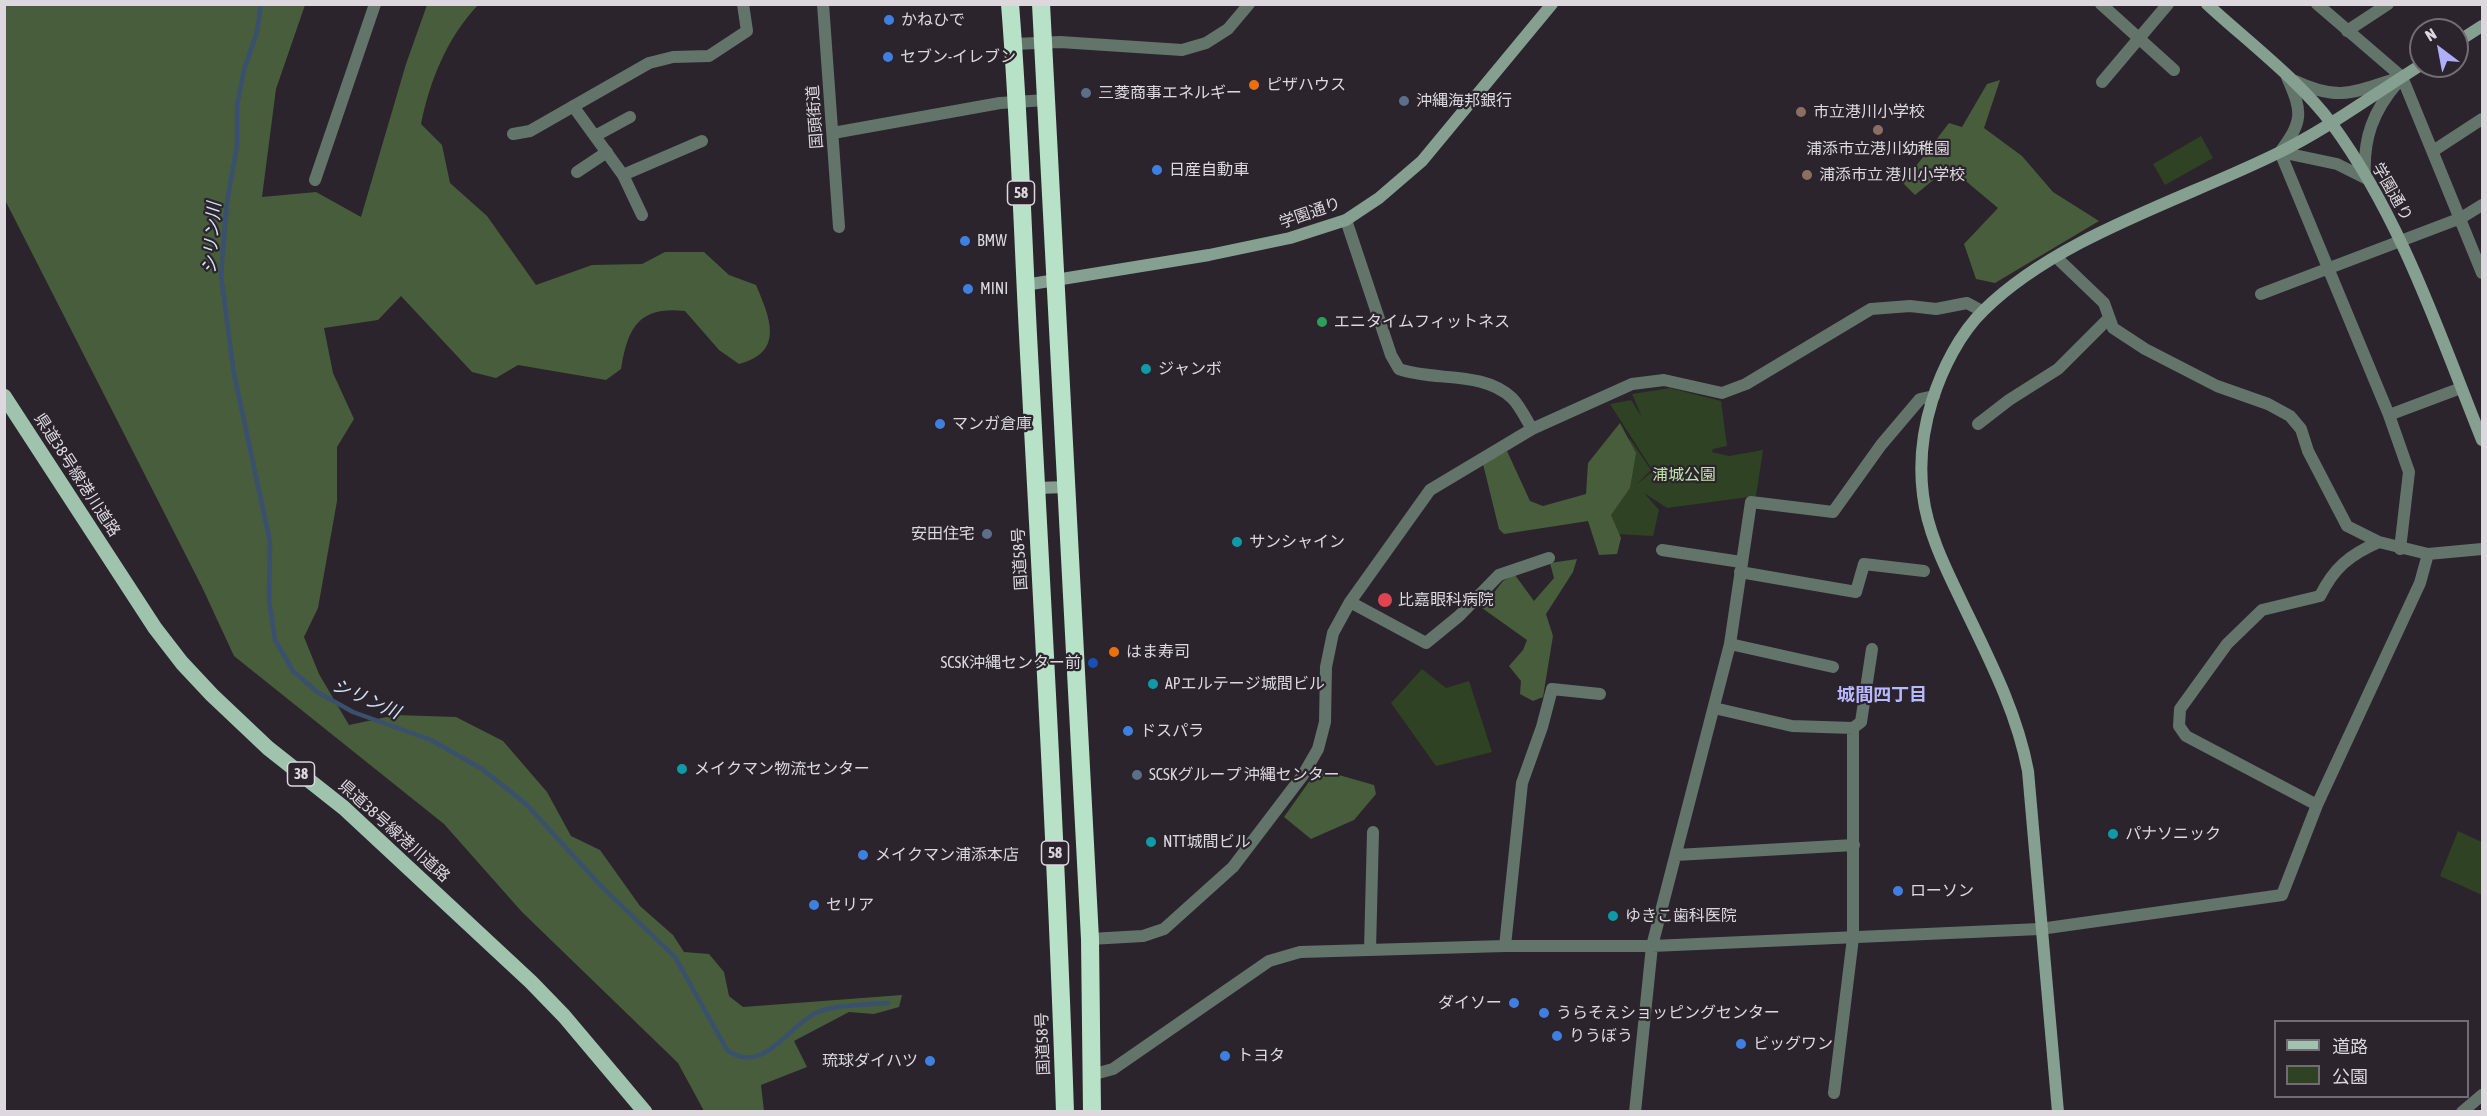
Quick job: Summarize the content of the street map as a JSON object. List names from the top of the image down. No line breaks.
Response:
{"streets":{"highway":["58","国道58号"],"main road":["県道38号線港川道路","38"],"street":["国頭街道","学園通り"]},"crossings":[["学園通り","58"],["学園通り","国道58号"]],"districts":["城間四丁目"],"water":["シリン川"],"parks":["浦城公園"],"places":["かねひで","セブン-イレブン","ピザハウス","三菱商事エネルギー","沖縄海邦銀行","市立港川小学校","浦添市立港川幼稚園","日産自動車","浦添市立 港川小学校","BMW","MINI","エニタイムフィットネス","ジャンボ","マンガ倉庫","安田住宅","サンシャイン","比嘉眼科病院","はま寿司","SCSK沖縄センター前","APエルテージ城間ビル","ドスパラ","メイクマン物流センター","SCSKグループ 沖縄センター","パナソニック","NTT城間ビル","メイクマン浦添本店","ローソン","セリア","ゆきこ歯科医院","ダイソー","うらそえショッピングセンター","りうぼう","ビッグワン","トヨタ","琉球ダイハツ"],"legend":["道路","公園"],"north":"top left"}
